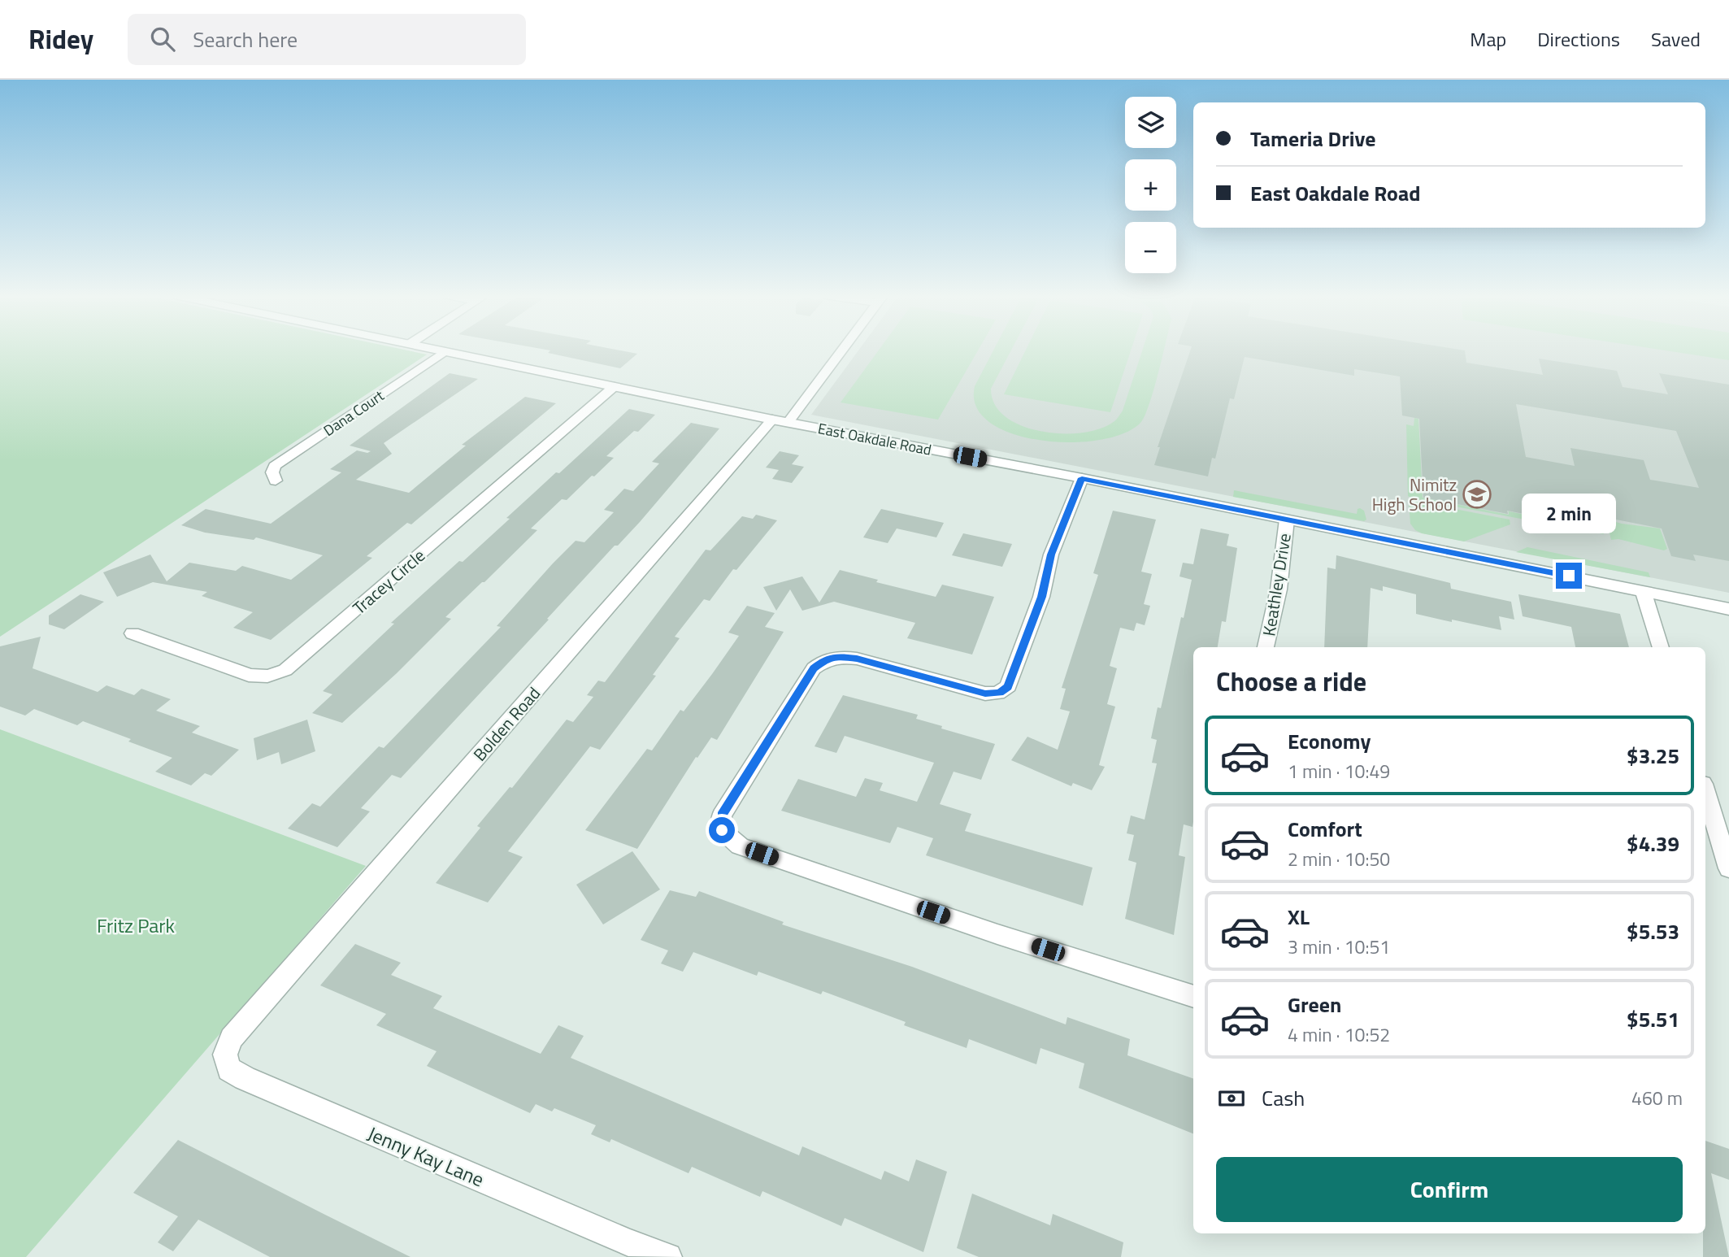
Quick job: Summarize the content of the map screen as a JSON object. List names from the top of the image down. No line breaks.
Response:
{"streets":{"street":["Dana Court","East Oakdale Road","Tracey Circle","Keathley Drive","Bolden Road","Jenny Kay Lane"]},"crossings":[["Dana Court","East Oakdale Road"],["East Oakdale Road","Tracey Circle"],["East Oakdale Road","Keathley Drive"],["East Oakdale Road","Bolden Road"],["Bolden Road","Jenny Kay Lane"]],"parks":["Fritz Park"],"places":{"school or university":["Nimitz High School"]},"page":{"header":"Ridey","search":"Search here","nav":["Map","Directions","Saved"],"map_buttons":["+","−"],"banner":["Tameria Drive","East Oakdale Road"],"bubble":"2 min","heading":"Choose a ride","list":[{"name":"Economy","note":"1 min · 10:49","value":"$3.25"},{"name":"Comfort","note":"2 min · 10:50","value":"$4.39"},{"name":"XL","note":"3 min · 10:51","value":"$5.53"},{"name":"Green","note":"4 min · 10:52","value":"$5.51"}],"pay":["Cash","460 m"],"buttons":"Confirm"}}
